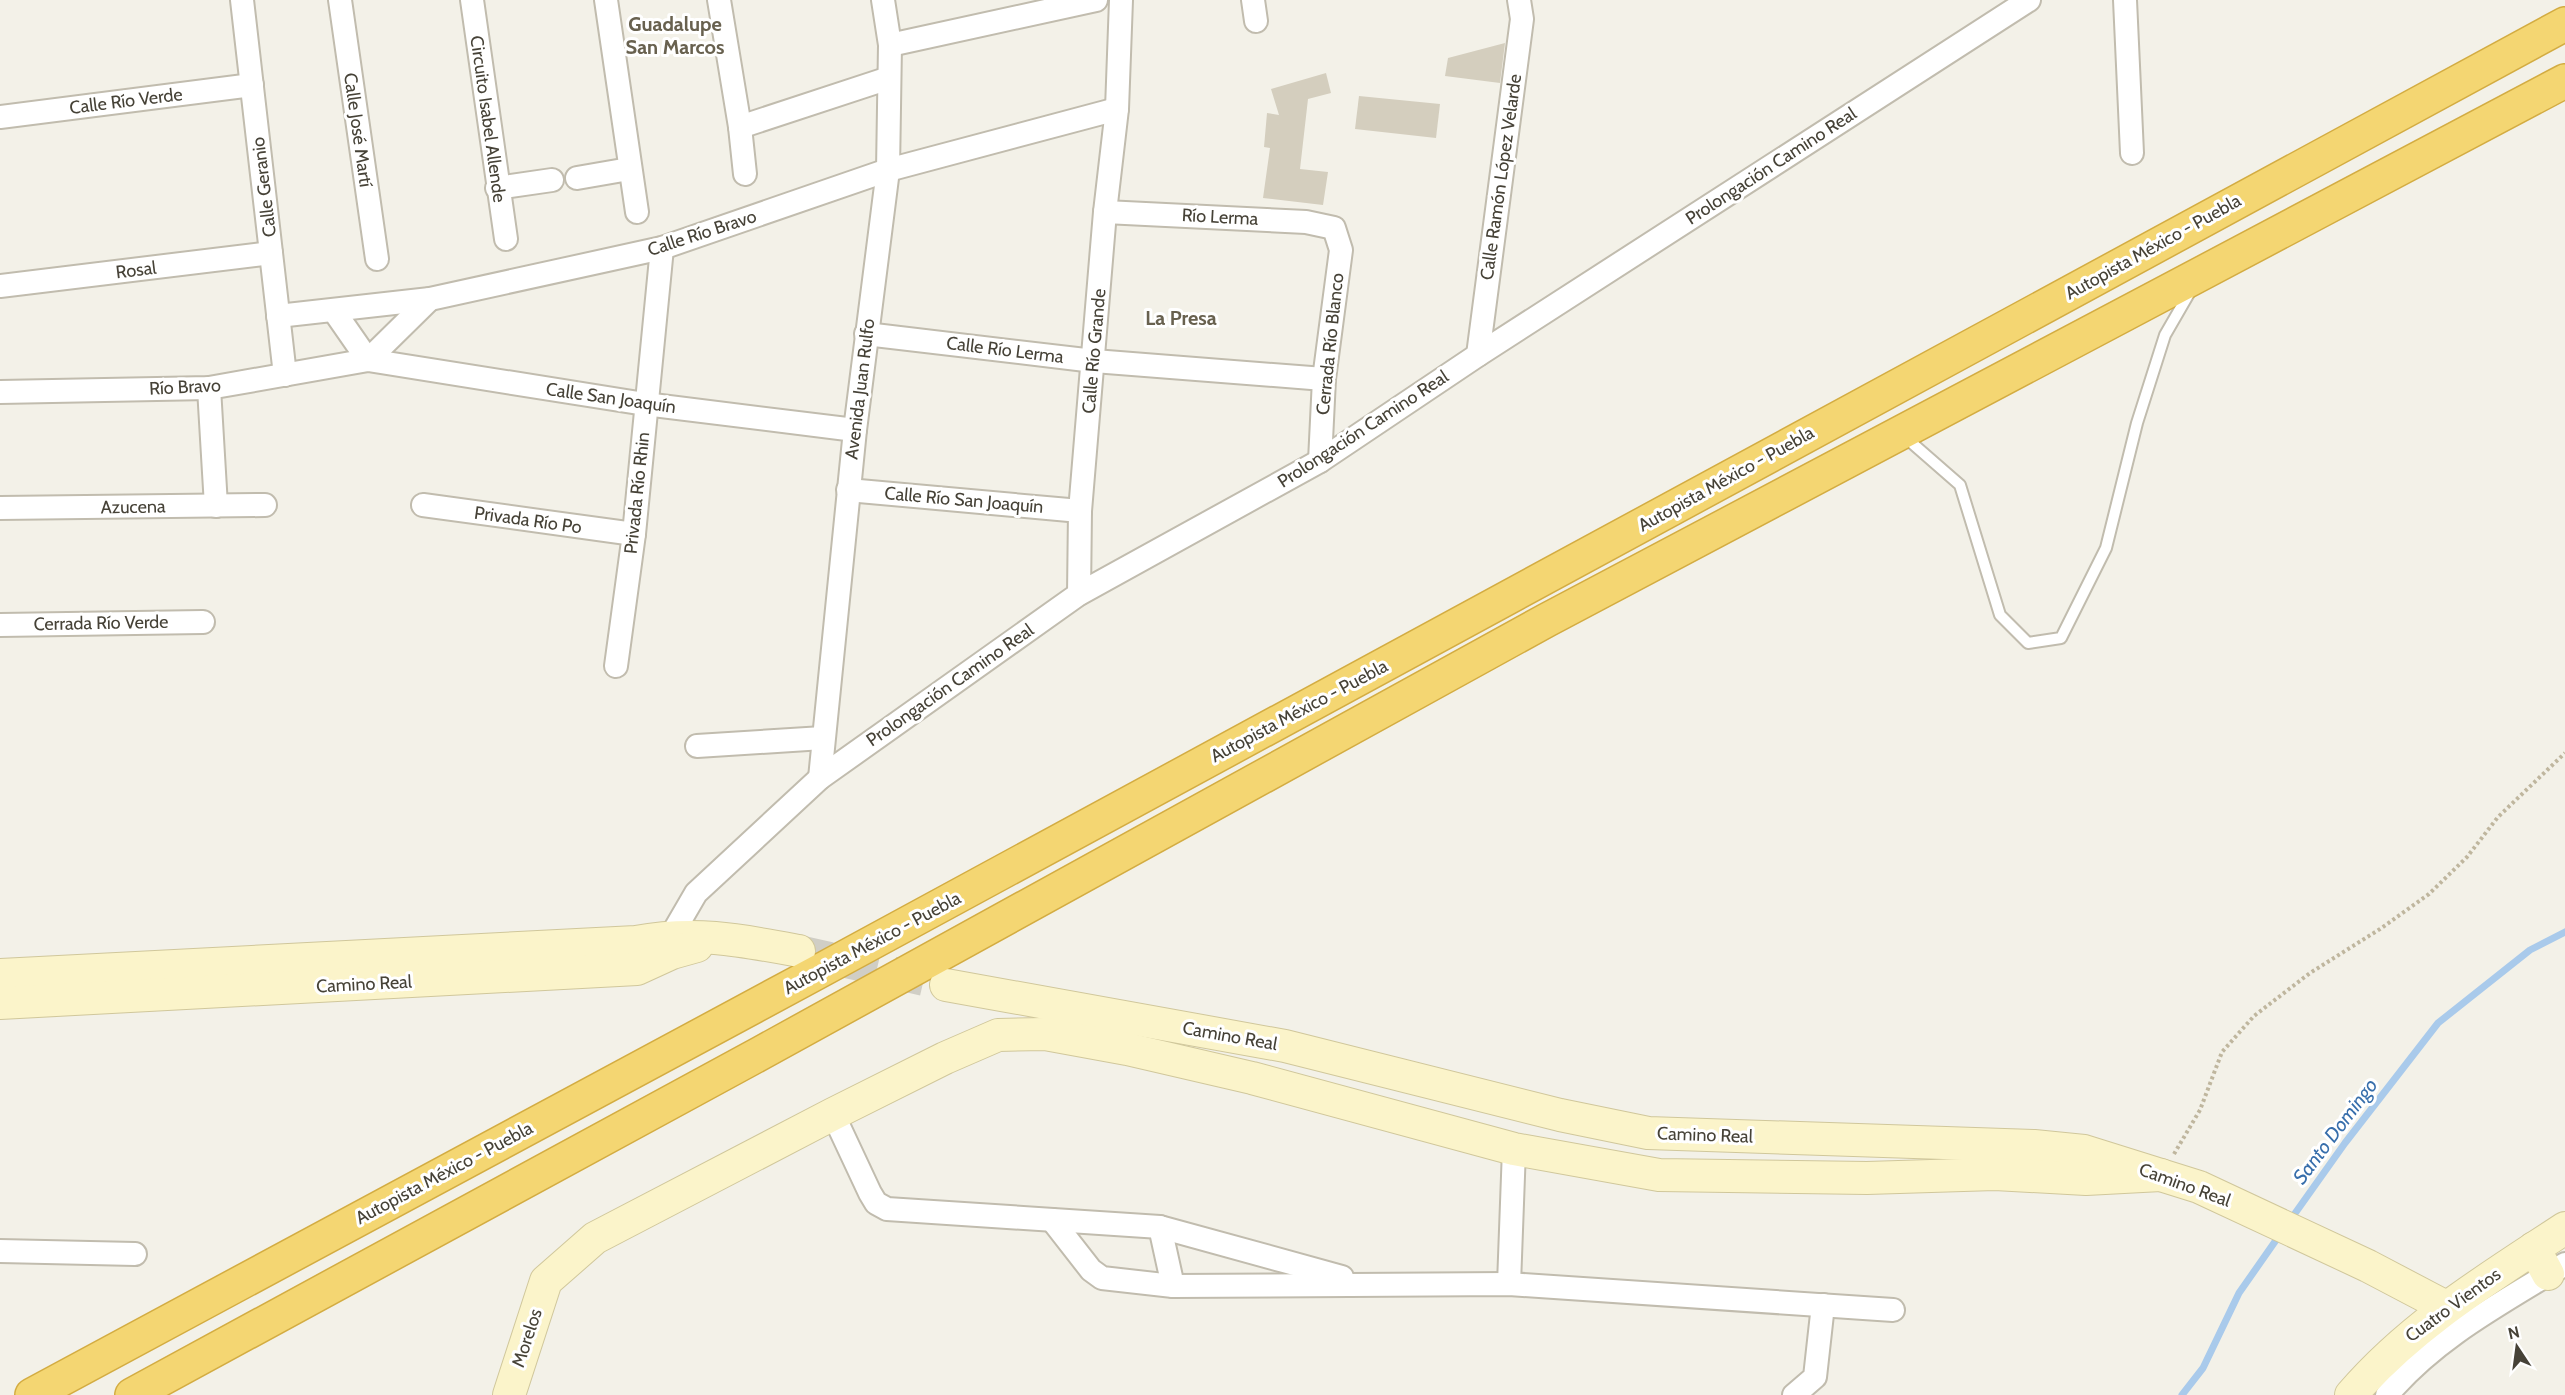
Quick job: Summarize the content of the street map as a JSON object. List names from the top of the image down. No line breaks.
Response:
{"streets":{"highway":["Autopista México - Puebla"],"street":["Calle Río Verde","Circuito Isabel Allende","Calle José Martí","Prolongación Camino Real","Calle Ramón López Velarde","Calle Geranio","Río Lerma","Calle Río Bravo","Rosal","Cerrada Río Blanco","Calle Río Lerma","Calle Río Grande","Río Bravo","Avenida Juan Rulfo","Calle San Joaquín","Privada Río Rhin","Calle Río San Joaquín","Azucena","Privada Río Po","Cerrada Río Verde","Camino Real","Cuatro Vientos","Morelos"]},"crossings":[["Calle Río Verde","Calle Geranio"],["Prolongación Camino Real","Calle Ramón López Velarde"],["Prolongación Camino Real","Cerrada Río Blanco"],["Prolongación Camino Real","Calle Río Grande"],["Prolongación Camino Real","Avenida Juan Rulfo"],["Prolongación Camino Real","Camino Real"],["Calle Geranio","Calle Río Bravo"],["Calle Geranio","Rosal"],["Calle Geranio","Río Bravo"],["Río Lerma","Cerrada Río Blanco"],["Río Lerma","Calle Río Grande"],["Calle Río Bravo","Calle Río Grande"],["Calle Río Bravo","Avenida Juan Rulfo"],["Calle Río Bravo","Privada Río Rhin"],["Cerrada Río Blanco","Calle Río Lerma"],["Calle Río Lerma","Calle Río Grande"],["Calle Río Lerma","Avenida Juan Rulfo"],["Calle Río Grande","Calle Río San Joaquín"],["Río Bravo","Calle San Joaquín"],["Avenida Juan Rulfo","Calle San Joaquín"],["Avenida Juan Rulfo","Calle Río San Joaquín"],["Calle San Joaquín","Privada Río Rhin"],["Privada Río Rhin","Privada Río Po"],["Camino Real","Cuatro Vientos"]],"districts":["Guadalupe San Marcos","La Presa"],"water":["Santo Domingo"],"north":"top"}
